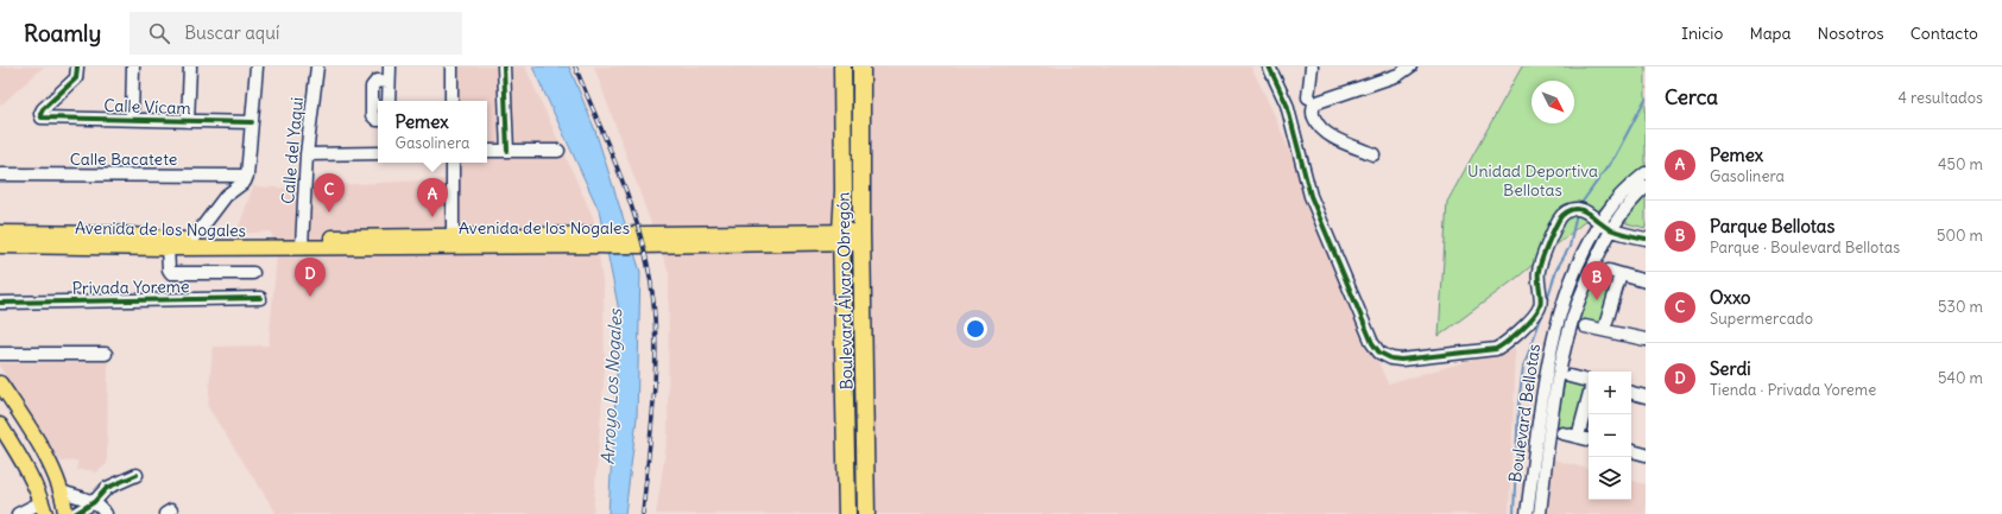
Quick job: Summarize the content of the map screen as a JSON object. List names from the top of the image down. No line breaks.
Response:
{"streets":{"highway":["Boulevard Álvaro Obregón"],"main road":["Avenida de los Nogales"],"street":["Calle Vícam","Calle del Yaqui","Calle Bacatete","Privada Yoreme","Boulevard Bellotas"]},"crossings":[["Calle del Yaqui","Avenida de los Nogales"],["Avenida de los Nogales","Boulevard Álvaro Obregón"]],"water":["Arroyo Los Nogales"],"parks":["Unidad Deportiva Bellotas"],"north":"bottom right","page":{"header":"Roamly","search":"Buscar aquí","nav":["Inicio","Mapa","Nosotros","Contacto"],"heading":["Cerca","4 resultados"],"popup":["Pemex","Gasolinera"],"list":[{"mark":"A","name":"Pemex","note":"Gasolinera","value":"450 m"},{"mark":"B","name":"Parque Bellotas","note":"Parque · Boulevard Bellotas","value":"500 m"},{"mark":"C","name":"Oxxo","note":"Supermercado","value":"530 m"},{"mark":"D","name":"Serdi","note":"Tienda · Privada Yoreme","value":"540 m"}],"pins":["C","A","D","B"],"map_buttons":["+","−"]}}
